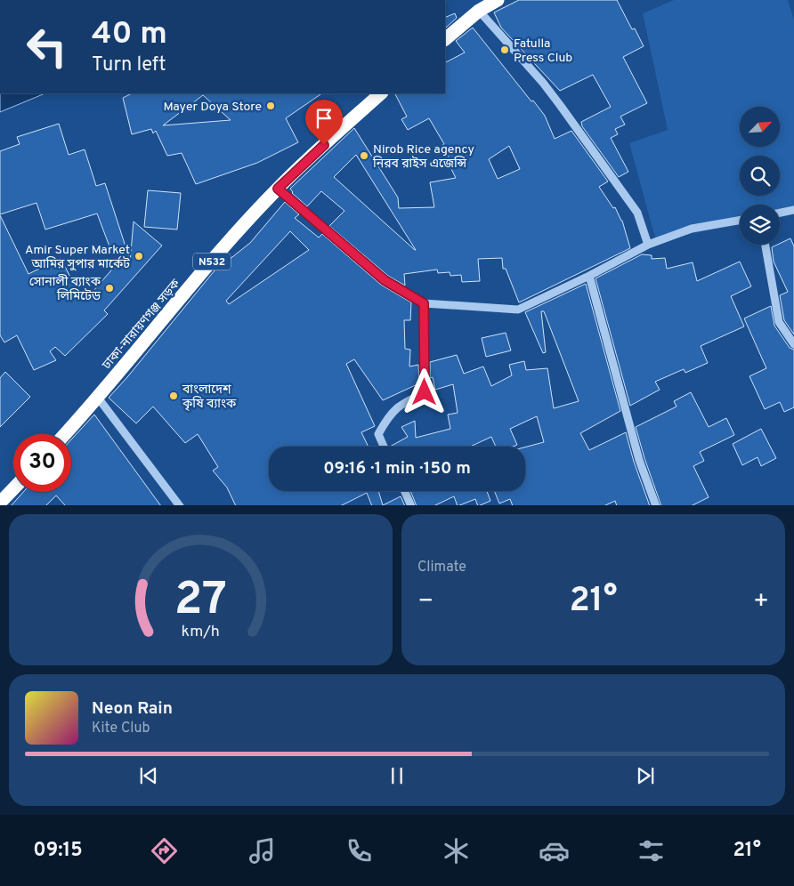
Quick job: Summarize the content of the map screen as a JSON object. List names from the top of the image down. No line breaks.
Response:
{"streets":{"highway":["N532","ঢাকা-নারায়ণগঞ্জ সড়ক"]},"places":["Fatulla Press Club","Mayer Doya Store","Nirob Rice agency নিরব রাইস এজেন্সি","Amir Super Market আমির সুপার মার্কেট","সোনালী ব্যাংক লিমিটেড","বাংলাদেশ কৃষি ব্যাংক"],"north":"top right","page":{"turn":["40 m","Turn left"],"limit":"30","trip":"09:16 · 1 min · 150 m","tile":"Climate","heat":["−","21°","+"],"song":["Neon Rain","Kite Club"],"tabs":["09:15","21°"],"gauge":["27","km/h"]}}
